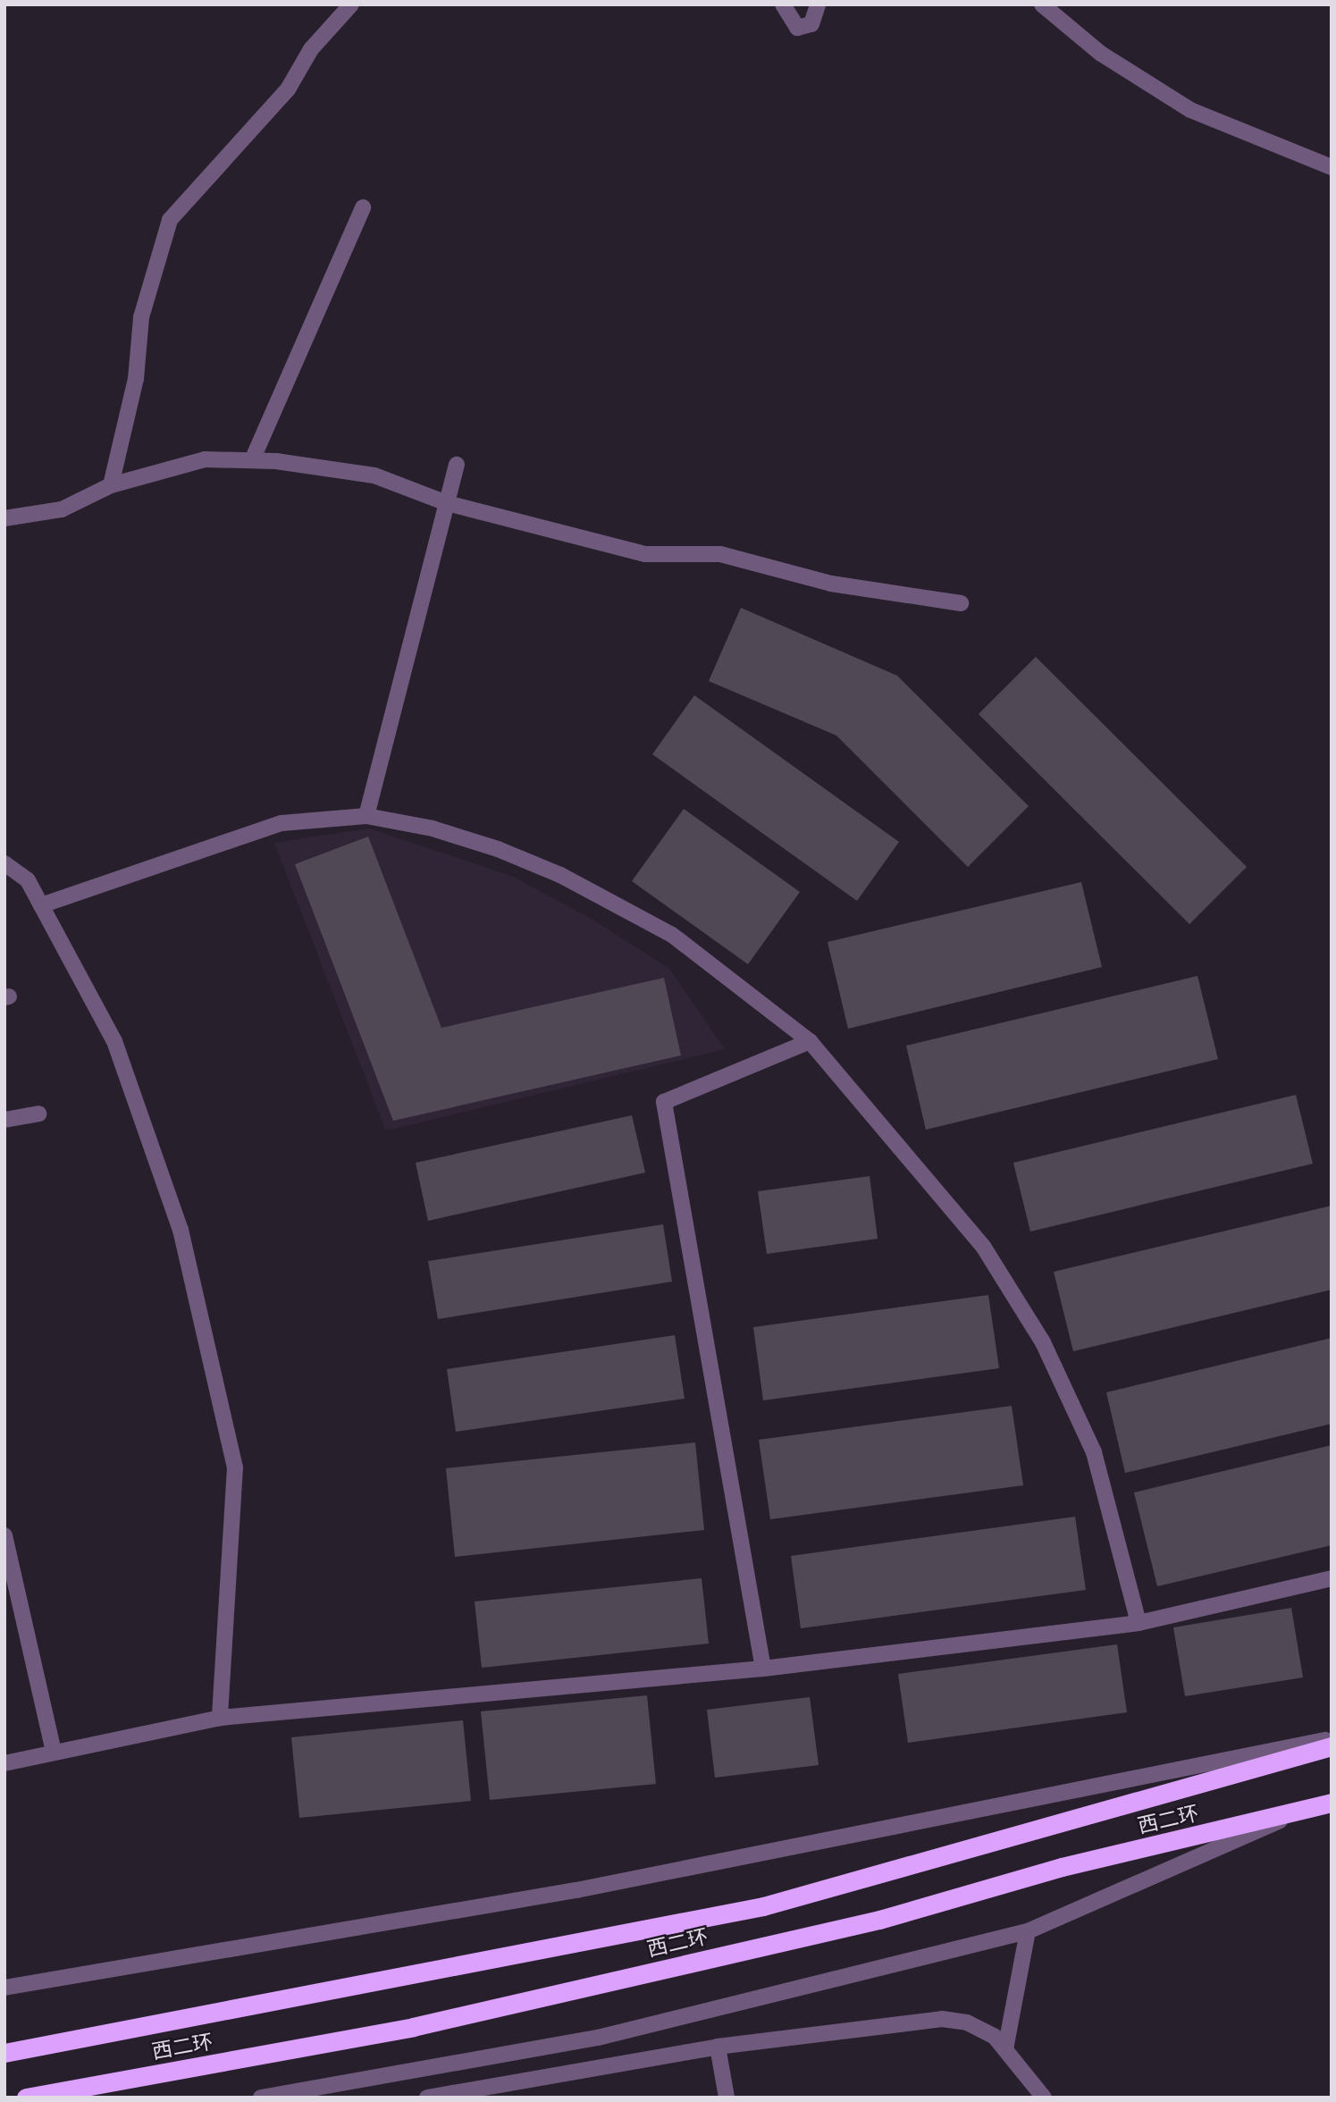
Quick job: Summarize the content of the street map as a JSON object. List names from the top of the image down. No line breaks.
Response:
{"streets":{"highway":["西二环"]}}
